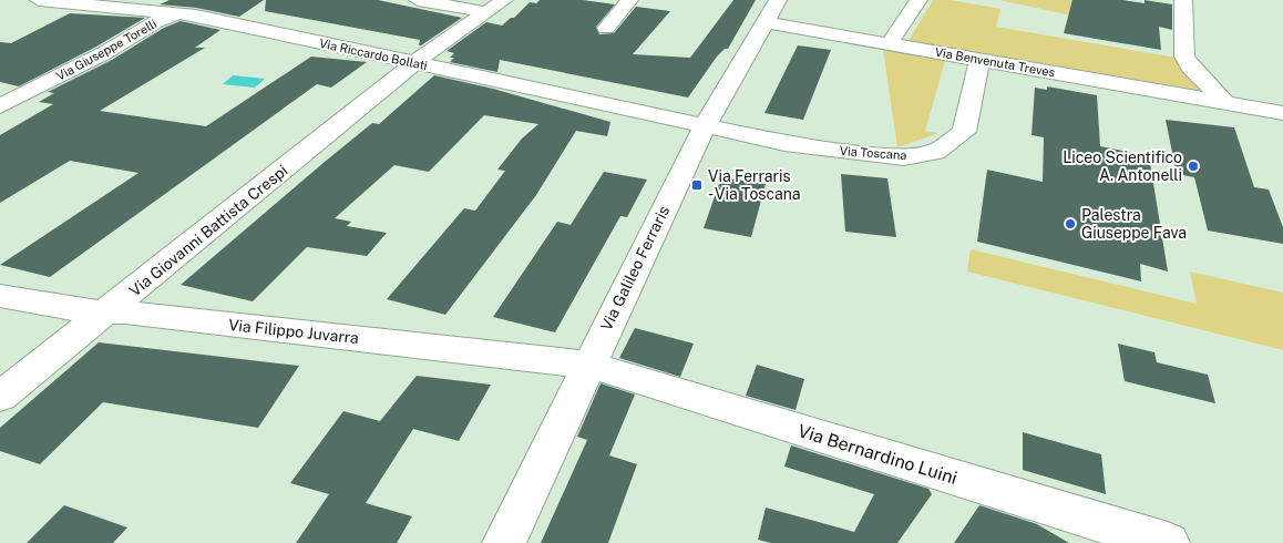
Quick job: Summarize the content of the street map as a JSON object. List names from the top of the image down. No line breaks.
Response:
{"streets":{"street":["Via Giuseppe Torelli","Via Riccardo Bollati","Via Benvenuta Treves","Via Toscana","Via Giovanni Battista Crespi","Via Galileo Ferraris","Via Filippo Juvarra","Via Bernardino Luini"]},"crossings":[["Via Giuseppe Torelli","Via Riccardo Bollati"],["Via Riccardo Bollati","Via Toscana"],["Via Riccardo Bollati","Via Giovanni Battista Crespi"],["Via Riccardo Bollati","Via Galileo Ferraris"],["Via Benvenuta Treves","Via Toscana"],["Via Benvenuta Treves","Via Galileo Ferraris"],["Via Toscana","Via Galileo Ferraris"],["Via Giovanni Battista Crespi","Via Filippo Juvarra"],["Via Galileo Ferraris","Via Filippo Juvarra"],["Via Galileo Ferraris","Via Bernardino Luini"],["Via Filippo Juvarra","Via Bernardino Luini"]],"places":{"other":["Liceo Scientifico A. Antonelli","Palestra Giuseppe Fava"],"transit":["Via Ferraris - Via Toscana"]}}
